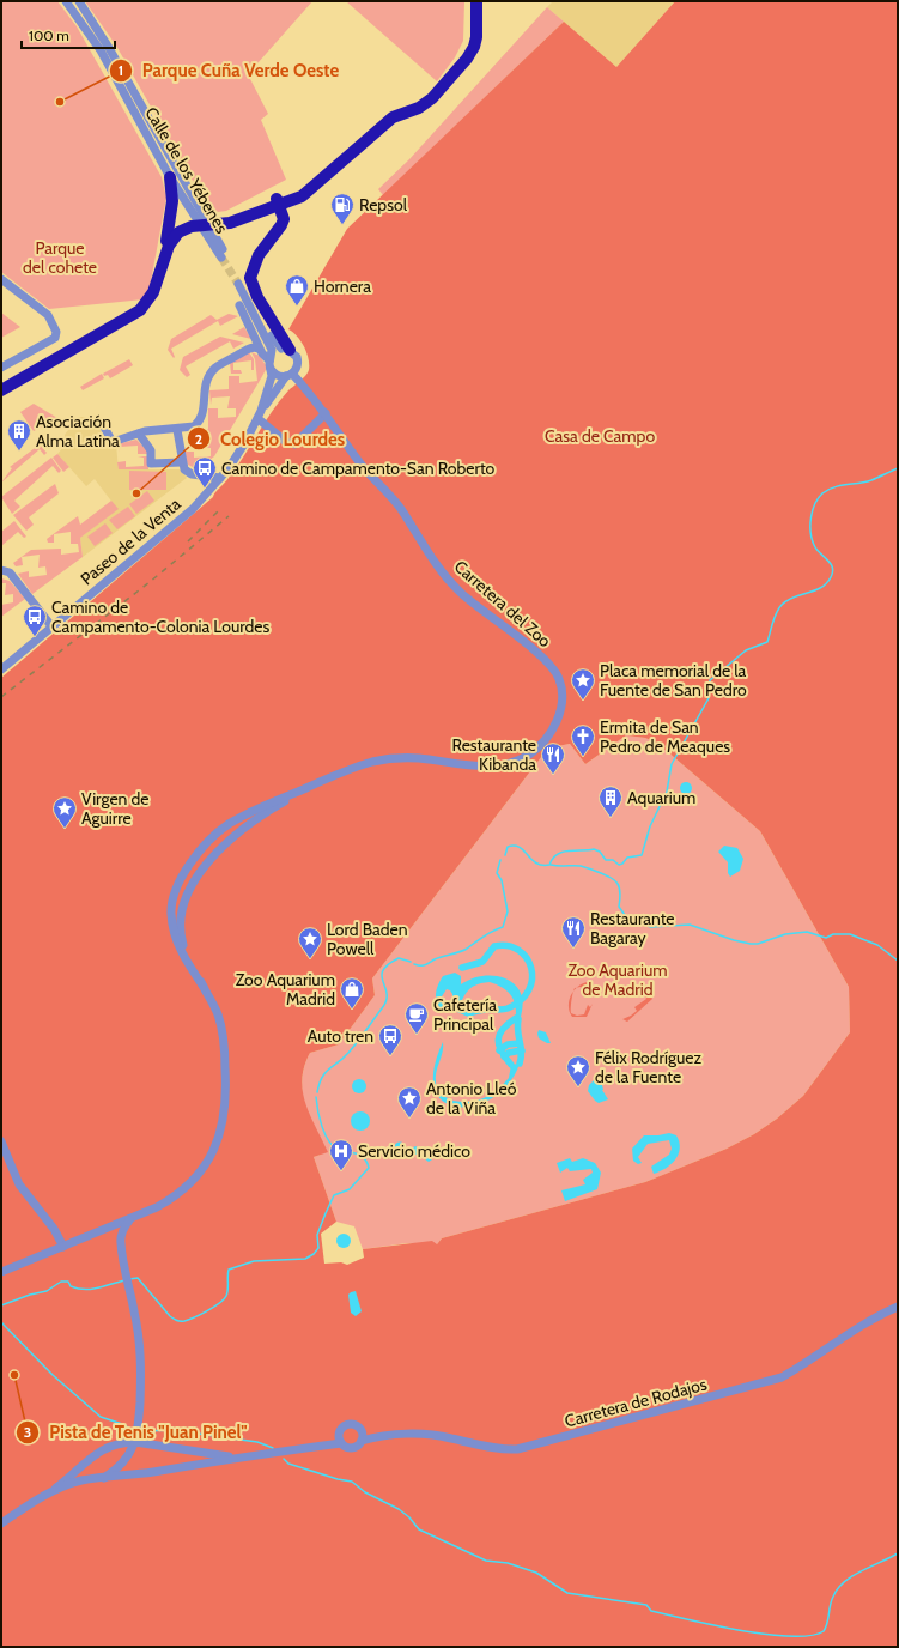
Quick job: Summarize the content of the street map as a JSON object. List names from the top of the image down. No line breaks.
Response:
{"streets":{"street":["Calle de los Yébenes","Paseo de la Venta","Carretera del Zoo","Carretera de Rodajos"]},"crossings":[["Paseo de la Venta","Carretera del Zoo"]],"parks":["Parque del cohete","Casa de Campo","Zoo Aquarium de Madrid"],"places":{"other":["Parque Cuña Verde Oeste","Colegio Lourdes","Pista de Tenis \"Juan Pinel\""],"fuel station":["Repsol"],"shop":["Hornera","Zoo Aquarium Madrid"],"building":["Asociación Alma Latina","Aquarium"],"bus stop":["Camino de Campamento-San Roberto","Camino de Campamento-Colonia Lourdes","Auto tren"],"place":["Placa memorial de la Fuente de San Pedro","Virgen de Aguirre","Lord Baden Powell","Félix Rodríguez de la Fuente","Antonio Lleó de la Viña"],"church":["Ermita de San Pedro de Meaques"],"restaurant":["Restaurante Kibanda","Restaurante Bagaray"],"cafe":["Cafetería Principal"],"hospital":["Servicio médico"]},"scale_bar":"100 m"}
